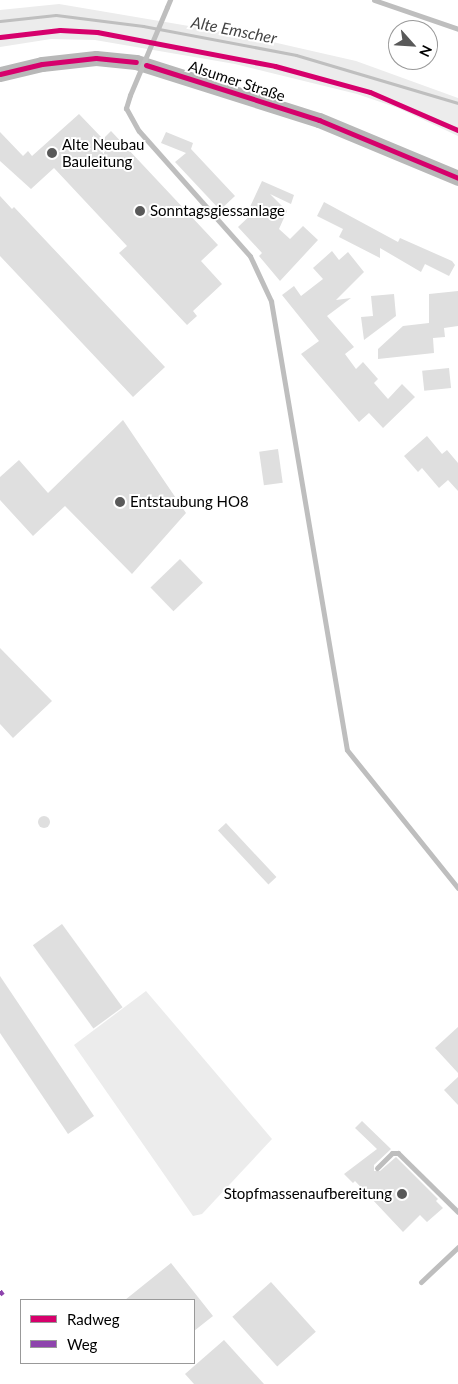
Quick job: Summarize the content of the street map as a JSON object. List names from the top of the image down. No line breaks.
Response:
{"streets":{"street":["Alsumer Straße"]},"water":["Alte Emscher"],"places":["Alte Neubau Bauleitung","Sonntagsgiessanlage","Entstaubung HO8","Stopfmassenaufbereitung"],"legend":["Radweg","Weg"],"north":"bottom right"}
